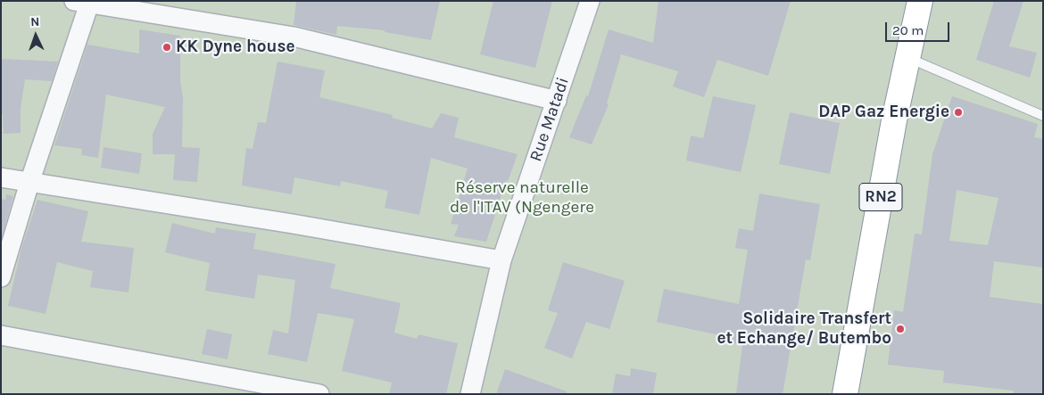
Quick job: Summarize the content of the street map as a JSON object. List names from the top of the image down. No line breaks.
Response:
{"streets":{"highway":["RN2"],"street":["Rue Matadi"]},"parks":["Réserve naturelle de l'ITAV (Ngengere"],"places":["KK Dyne house","DAP Gaz Energie","Solidaire Transfert et Echange/ Butembo"],"scale_bar":"20 m","north":"top"}
